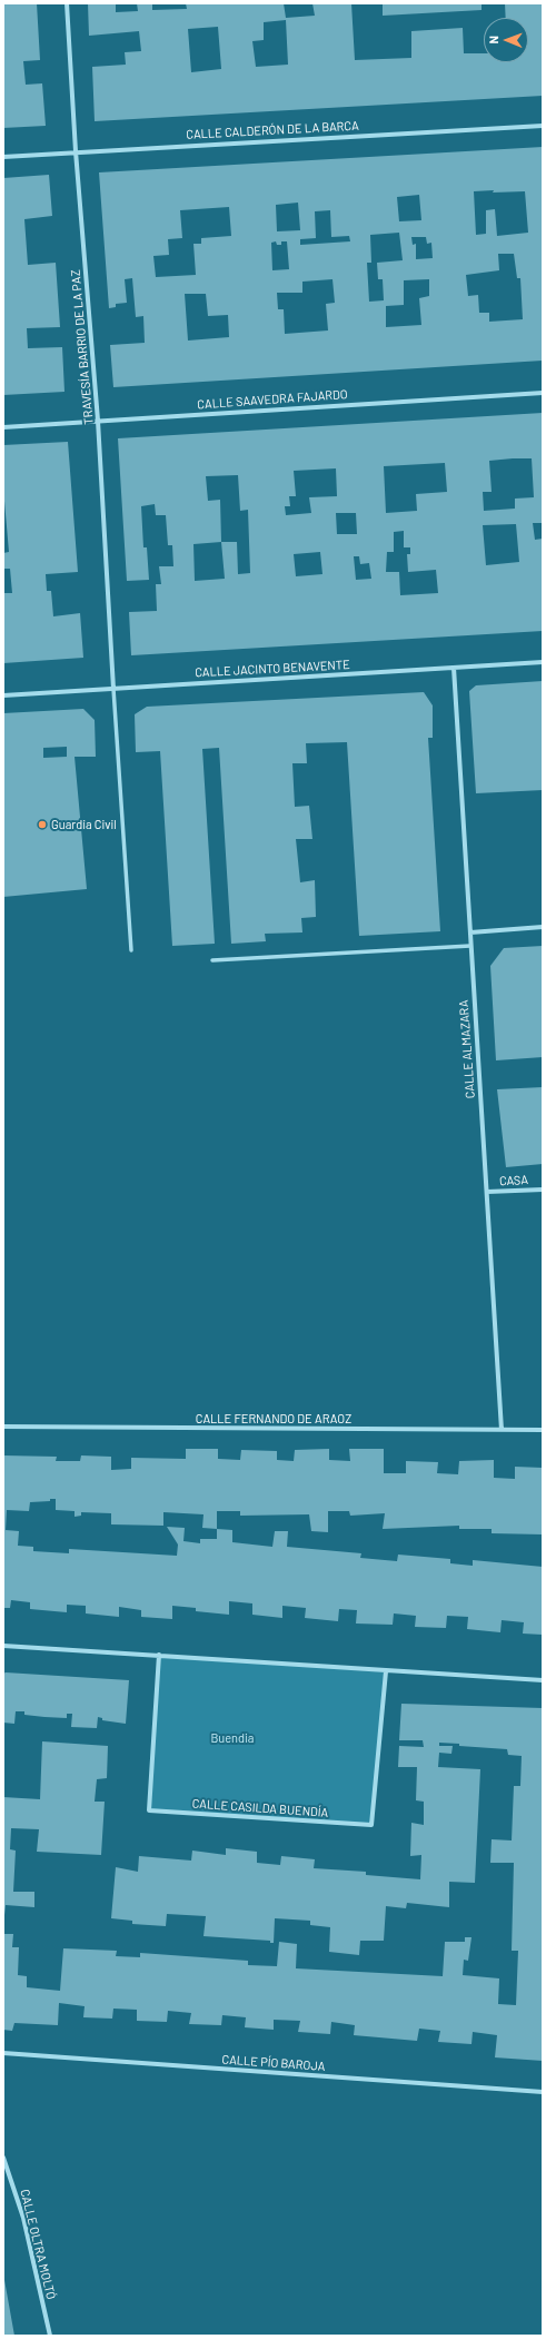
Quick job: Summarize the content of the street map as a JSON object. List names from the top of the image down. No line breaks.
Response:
{"streets":{"street":["CALLE CALDERÓN DE LA BARCA","TRAVESÍA BARRIO DE LA PAZ","CALLE SAAVEDRA FAJARDO","CALLE JACINTO BENAVENTE","CALLE ALMAZARA","CASA","CALLE FERNANDO DE ARAOZ","CALLE CASILDA BUENDÍA","CALLE PÍO BAROJA","CALLE OLTRA MOLTÓ"]},"crossings":[["CALLE CALDERÓN DE LA BARCA","TRAVESÍA BARRIO DE LA PAZ"],["TRAVESÍA BARRIO DE LA PAZ","CALLE SAAVEDRA FAJARDO"],["TRAVESÍA BARRIO DE LA PAZ","CALLE JACINTO BENAVENTE"],["CALLE JACINTO BENAVENTE","CALLE ALMAZARA"],["CALLE ALMAZARA","CASA"],["CALLE ALMAZARA","CALLE FERNANDO DE ARAOZ"]],"parks":["Buendia"],"places":["Guardia Civil"],"north":"left"}
